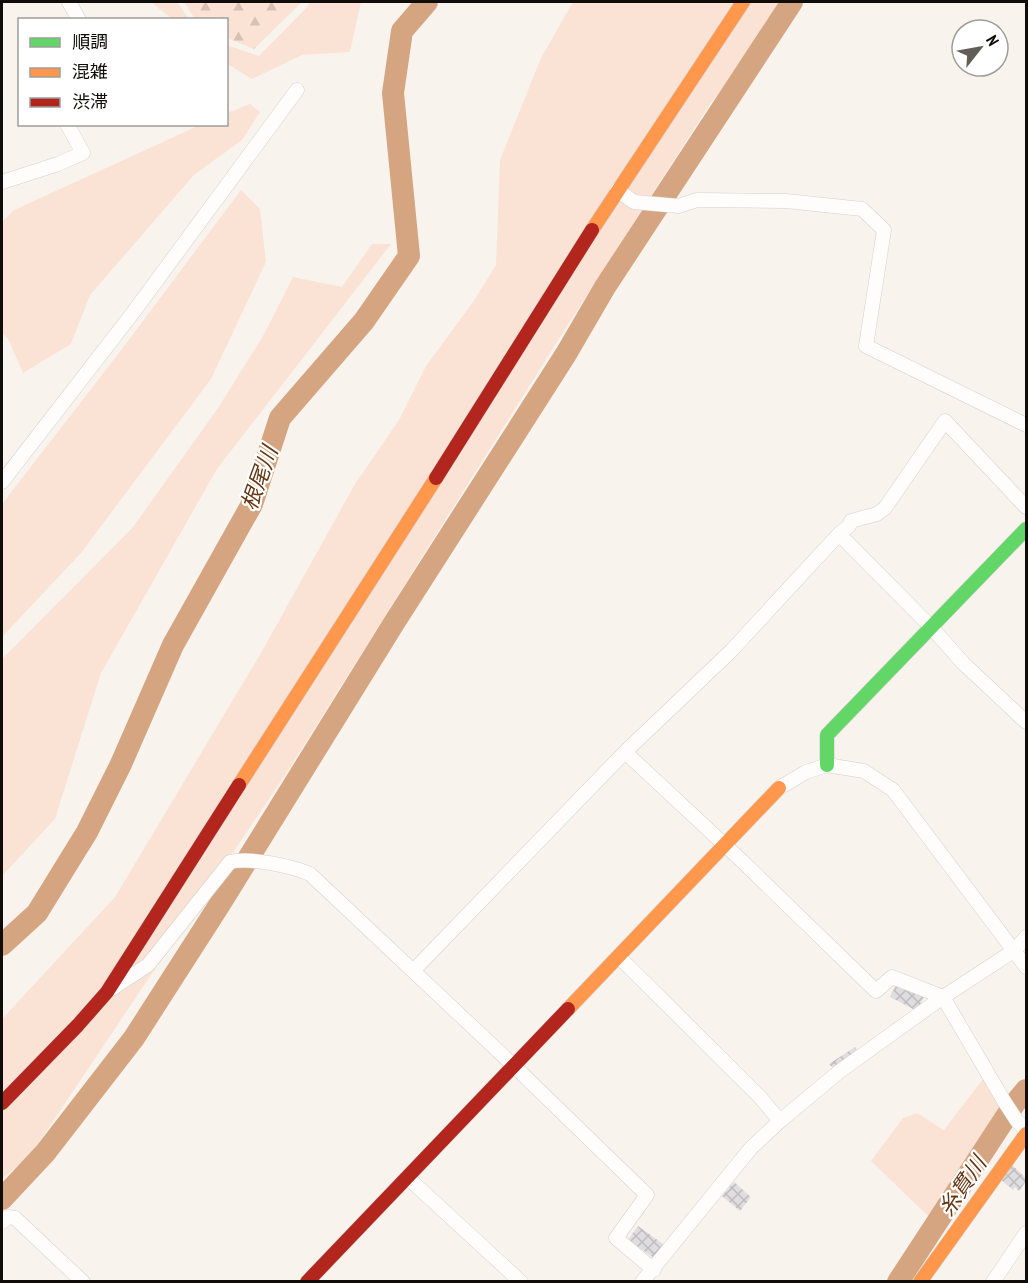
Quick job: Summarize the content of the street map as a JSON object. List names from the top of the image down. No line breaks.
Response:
{"water":["根尾川","糸貫川"],"legend":["順調","混雑","渋滞"],"north":"top right"}
